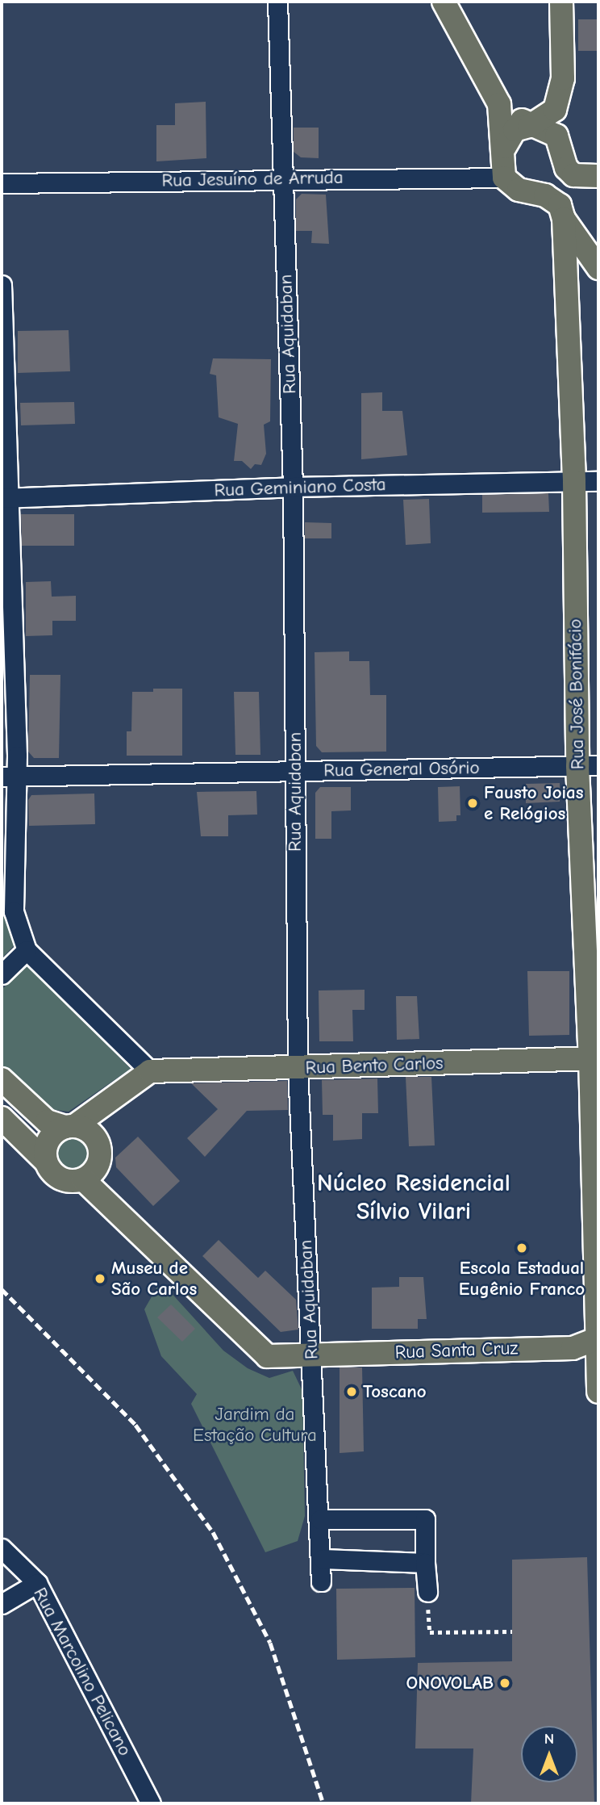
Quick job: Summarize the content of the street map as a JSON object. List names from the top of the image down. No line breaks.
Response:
{"streets":{"main road":["Rua José Bonifácio","Rua Bento Carlos","Rua Santa Cruz"],"street":["Rua Jesuíno de Arruda","Rua Aquidaban","Rua Geminiano Costa","Rua General Osório","Rua Marcolino Pelicano"]},"crossings":[["Rua Jesuíno de Arruda","Rua Aquidaban"],["Rua Aquidaban","Rua Geminiano Costa"],["Rua Aquidaban","Rua General Osório"],["Rua Aquidaban","Rua Bento Carlos"],["Rua Aquidaban","Rua Santa Cruz"],["Rua Geminiano Costa","Rua José Bonifácio"],["Rua José Bonifácio","Rua General Osório"],["Rua José Bonifácio","Rua Bento Carlos"],["Rua José Bonifácio","Rua Santa Cruz"]],"districts":["Núcleo Residencial Sílvio Vilari"],"parks":["Jardim da Estação Cultura"],"places":["Fausto Joias e Relógios","Escola Estadual Eugênio Franco","Museu de São Carlos","Toscano","ONOVOLAB"],"north":"top"}
